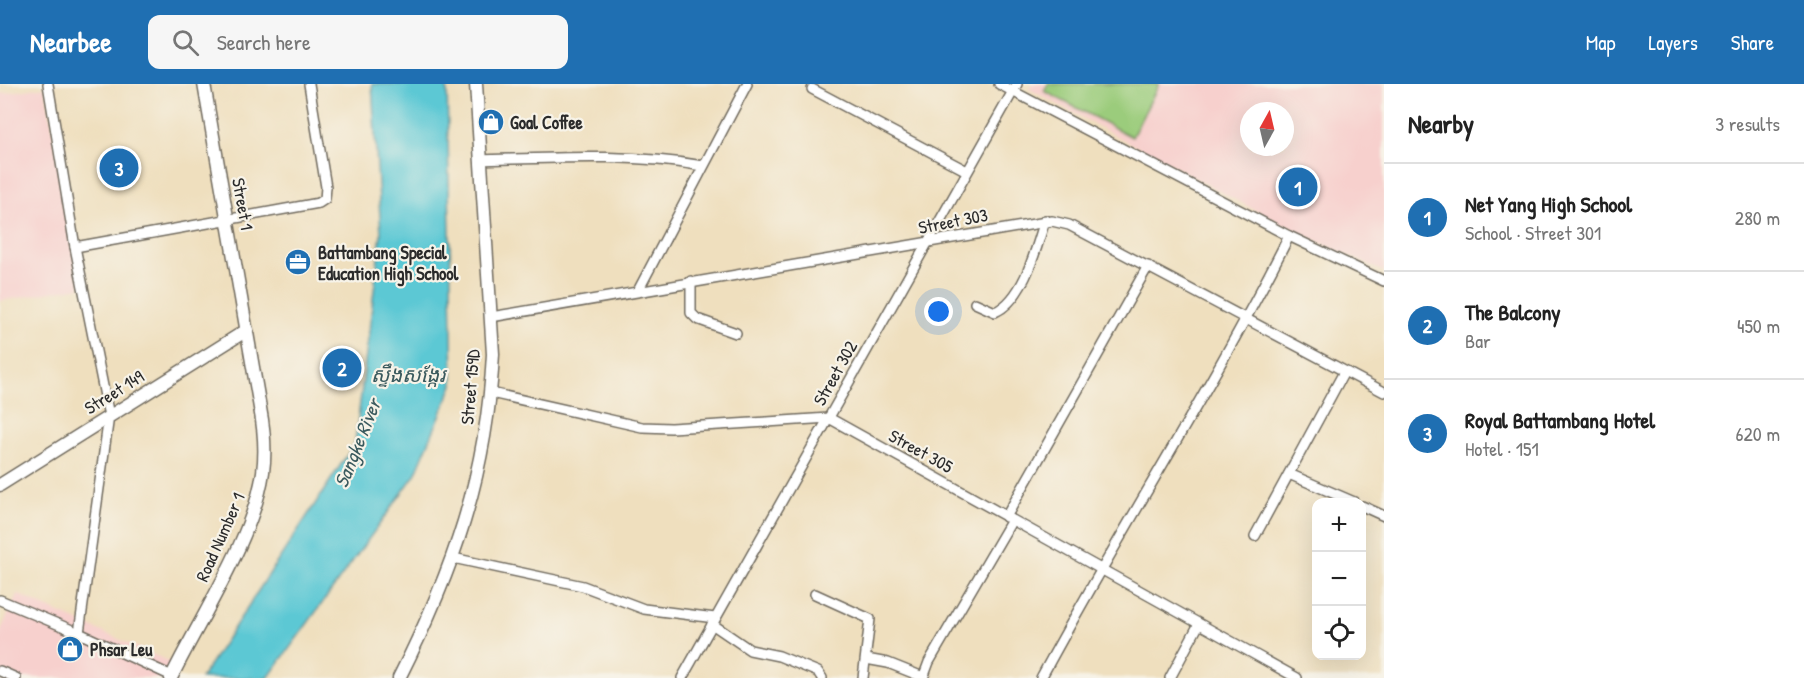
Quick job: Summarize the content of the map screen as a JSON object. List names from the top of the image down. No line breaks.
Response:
{"streets":{"street":["Street 1","Street 303","Street 302","Street 159D","Street 149","Street 305","Road Number 1"]},"crossings":[["Street 1","Street 149"],["Street 1","Road Number 1"],["Street 303","Street 302"],["Street 303","Street 159D"],["Street 302","Street 305"],["Street 149","Road Number 1"]],"water":["ស្ទឹងសង្កែរ","Sangke River"],"places":{"shop":["Goal Coffee","Phsar Leu"],"office":["Battambang Special Education High School"]},"north":"top","page":{"header":"Nearbee","search":"Search here","nav":["Map","Layers","Share"],"heading":["Nearby","3 results"],"pins":["3","1","2"],"list":[{"mark":"1","name":"Net Yang High School","note":"School · Street 301","value":"280 m"},{"mark":"2","name":"The Balcony","note":"Bar","value":"450 m"},{"mark":"3","name":"Royal Battambang Hotel","note":"Hotel · 151","value":"620 m"}],"map_buttons":["+","−"]}}
